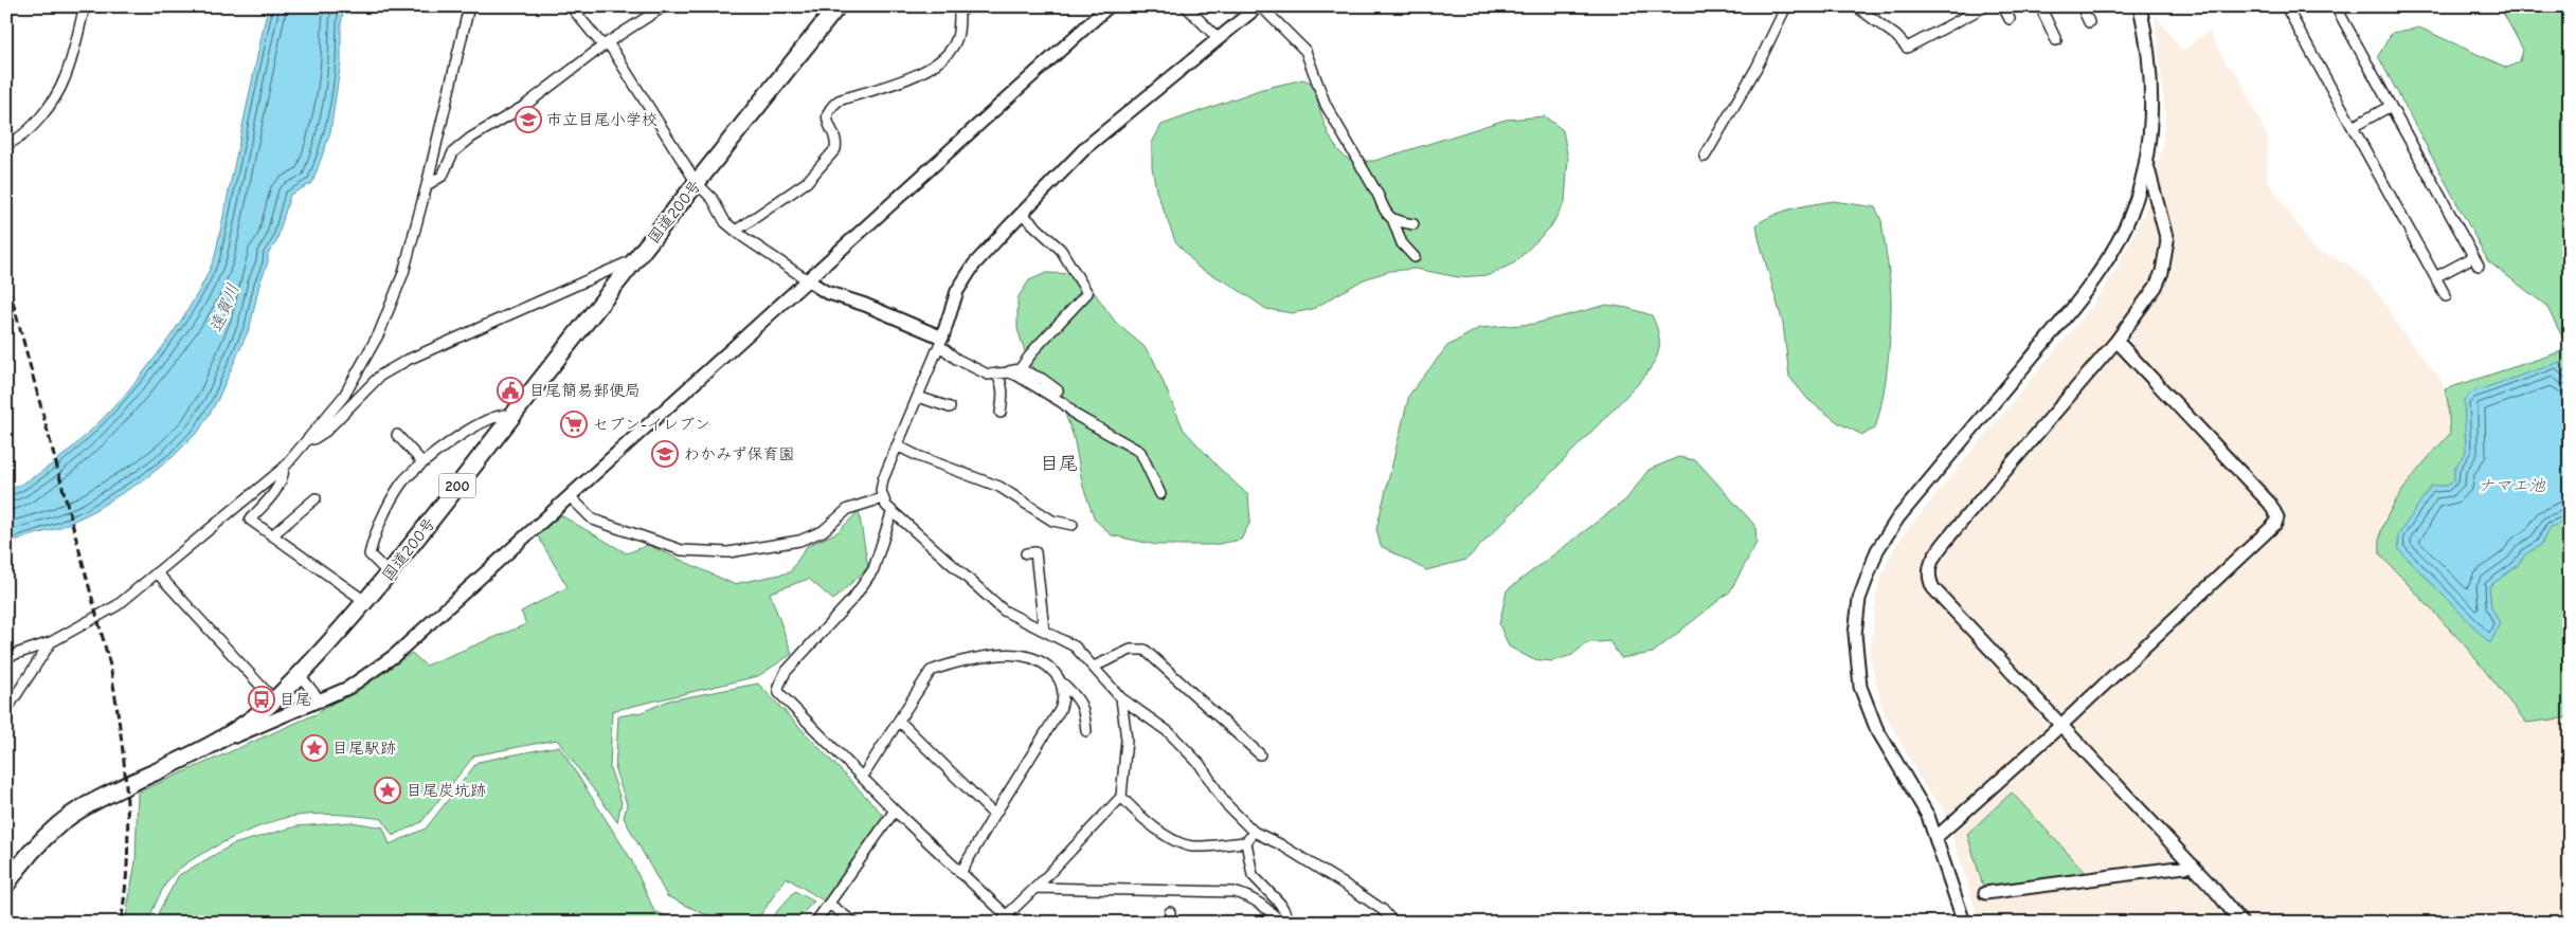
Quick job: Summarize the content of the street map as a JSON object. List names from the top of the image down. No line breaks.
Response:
{"streets":{"highway":["国道200号","200"]},"districts":["目尾"],"water":["遠賀川","ナマエ池"],"places":{"school or university":["市立目尾小学校","わかみず保育園"],"public building":["目尾簡易郵便局"],"supermarket":["セブン-イレブン"],"bus stop":["目尾"],"place":["目尾駅跡","目尾炭坑跡"]}}
